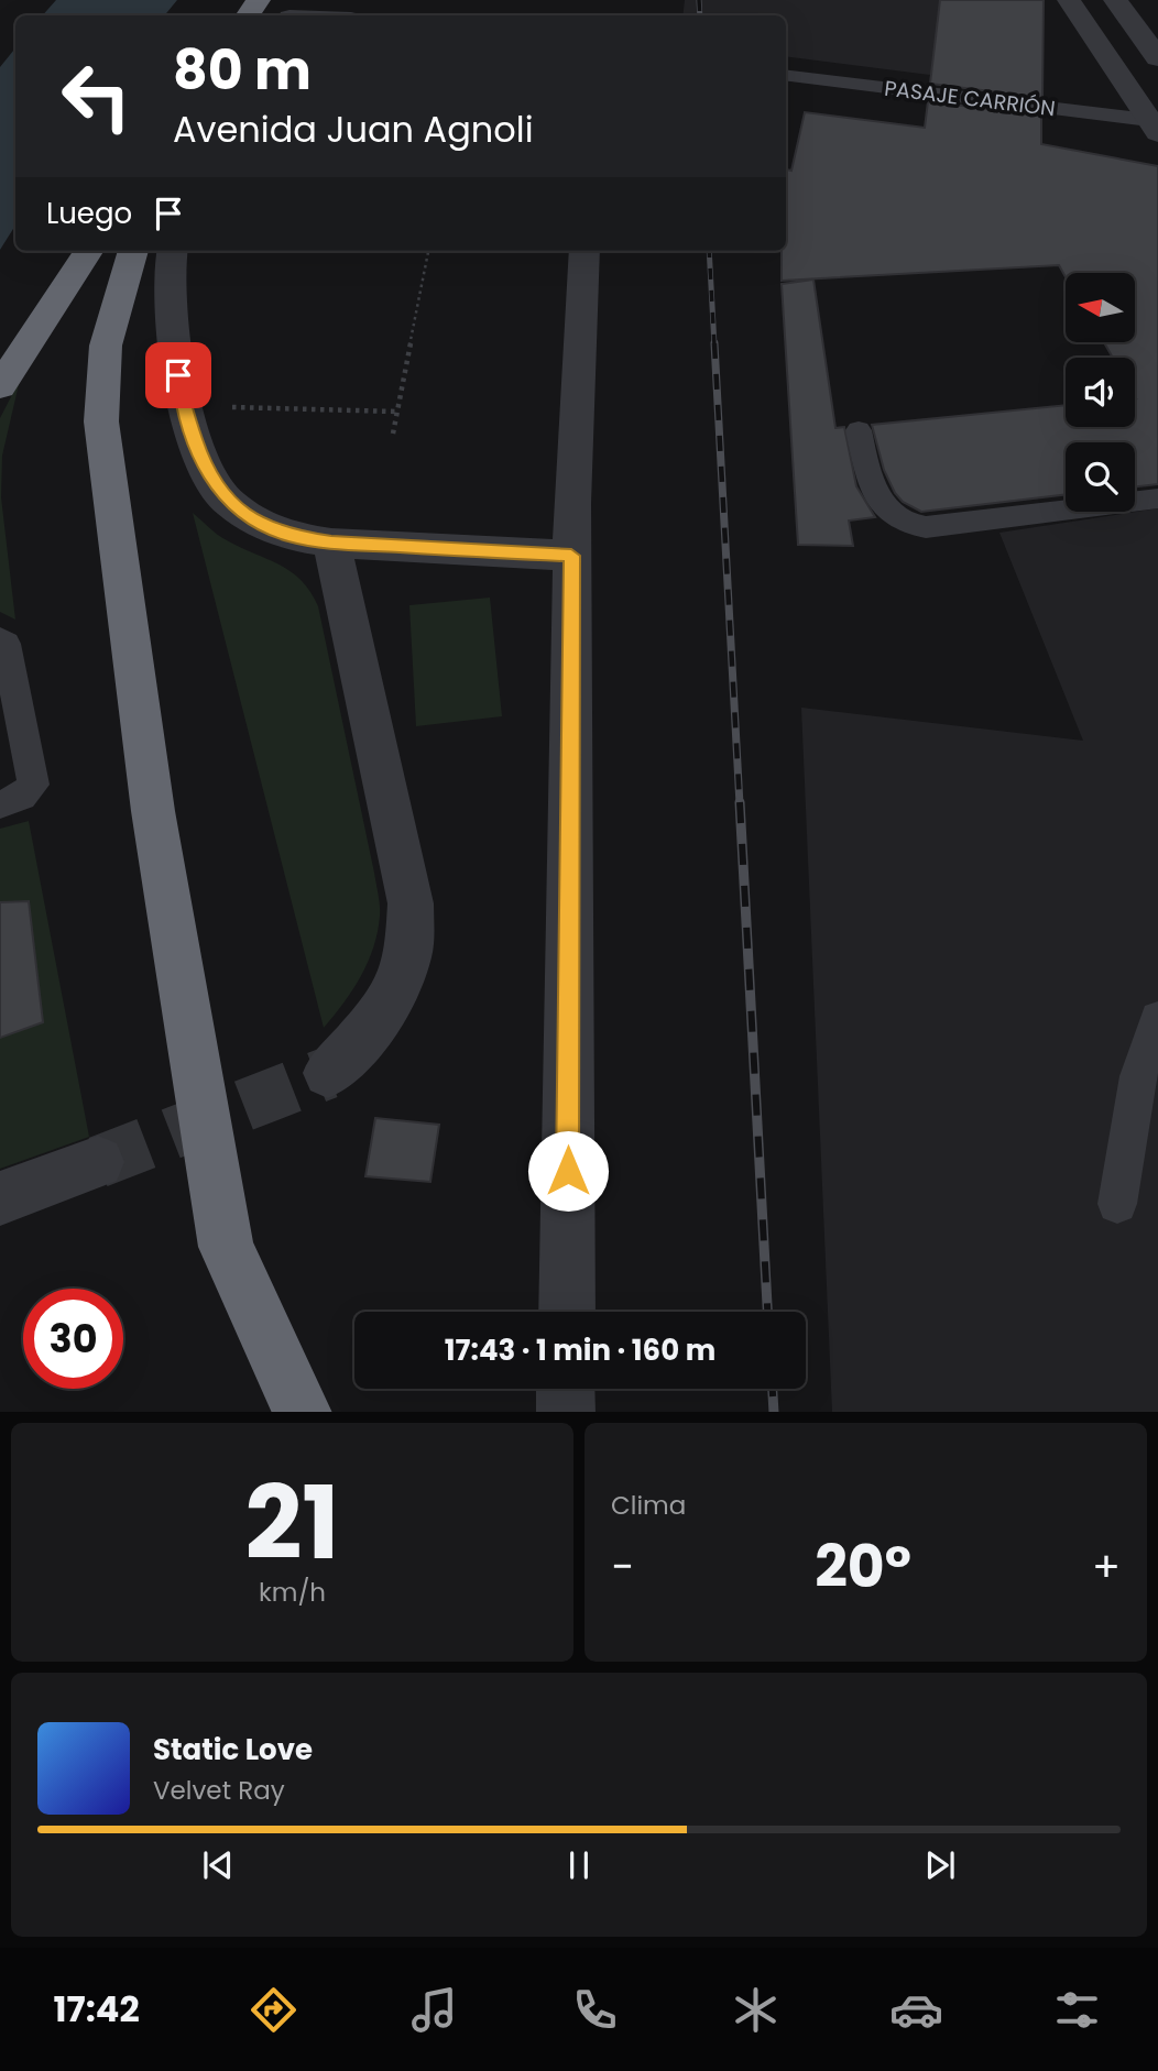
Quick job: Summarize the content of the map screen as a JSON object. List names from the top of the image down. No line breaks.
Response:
{"streets":{"lane":["PASAJE CARRIÓN"]},"north":"left","page":{"turn":["80 m","Avenida Juan Agnoli"],"then":"Luego","limit":"30","trip":"17:43 · 1 min · 160 m","tile":[["21","km/h"],"Clima"],"heat":["−","20°","+"],"song":["Static Love","Velvet Ray"],"tabs":"17:42"}}
